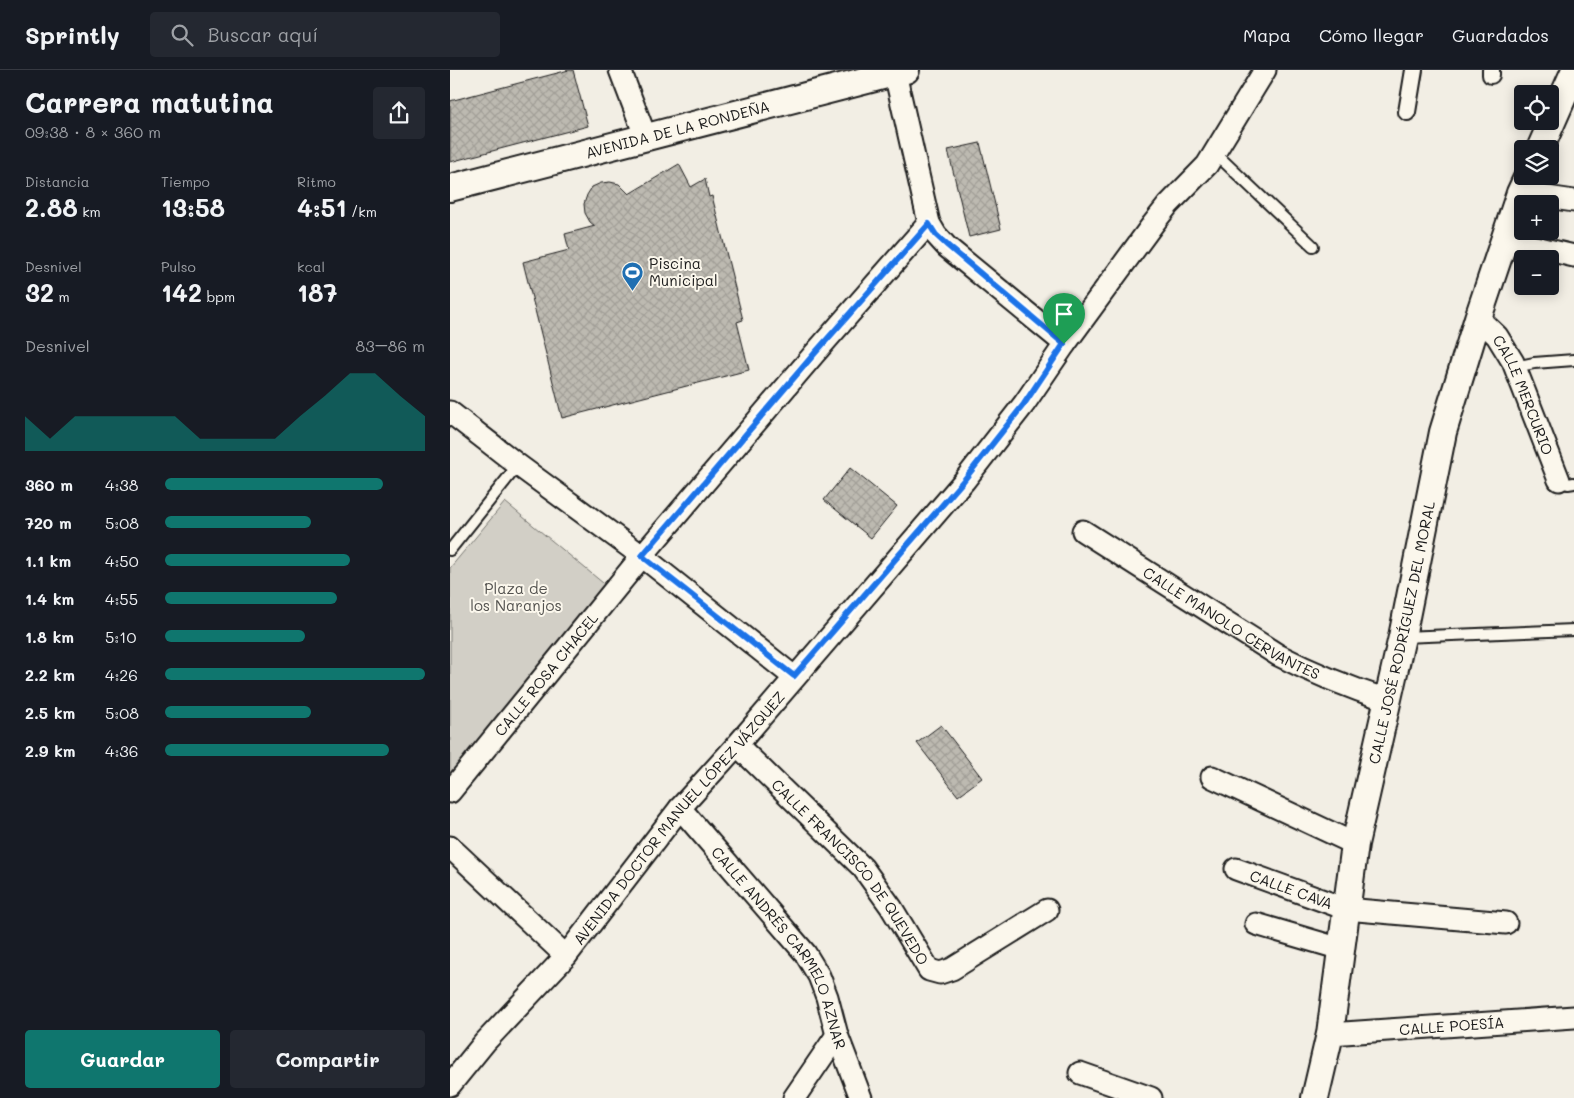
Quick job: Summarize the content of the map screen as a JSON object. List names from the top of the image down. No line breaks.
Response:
{"streets":{"street":["AVENIDA DE LA RONDEÑA","CALLE MERCURIO","CALLE MANOLO CERVANTES","CALLE JOSÉ RODRÍGUEZ DEL MORAL","CALLE ROSA CHACEL","AVENIDA DOCTOR MANUEL LÓPEZ VÁZQUEZ","CALLE FRANCISCO DE QUEVEDO","CALLE CAVA","CALLE ANDRÉS CARMELO AZNAR","CALLE POESÍA"]},"crossings":[["CALLE MERCURIO","CALLE JOSÉ RODRÍGUEZ DEL MORAL"],["CALLE MANOLO CERVANTES","CALLE JOSÉ RODRÍGUEZ DEL MORAL"],["CALLE JOSÉ RODRÍGUEZ DEL MORAL","CALLE CAVA"],["CALLE JOSÉ RODRÍGUEZ DEL MORAL","CALLE POESÍA"],["AVENIDA DOCTOR MANUEL LÓPEZ VÁZQUEZ","CALLE FRANCISCO DE QUEVEDO"],["AVENIDA DOCTOR MANUEL LÓPEZ VÁZQUEZ","CALLE ANDRÉS CARMELO AZNAR"]],"parks":["Plaza de los Naranjos"],"places":{"sports":["Piscina Municipal"]},"page":{"header":"Sprintly","search":"Buscar aquí","nav":["Mapa","Cómo llegar","Guardados"],"heading":["Carrera matutina","09:38 · 8 × 360 m"],"map_buttons":["+","−"],"stats":[["Distancia","2.88 km"],["Tiempo","13:58"],["Ritmo","4:51 /km"],["Desnivel","32 m"],["Pulso","142 bpm"],["kcal","187"]],"chart":["Desnivel","83–86 m"],"list":[{"name":"360 m","note":"4:38"},{"name":"720 m","note":"5:08"},{"name":"1.1 km","note":"4:50"},{"name":"1.4 km","note":"4:55"},{"name":"1.8 km","note":"5:10"},{"name":"2.2 km","note":"4:26"},{"name":"2.5 km","note":"5:08"},{"name":"2.9 km","note":"4:36"}],"buttons":["Guardar","Compartir"]}}
